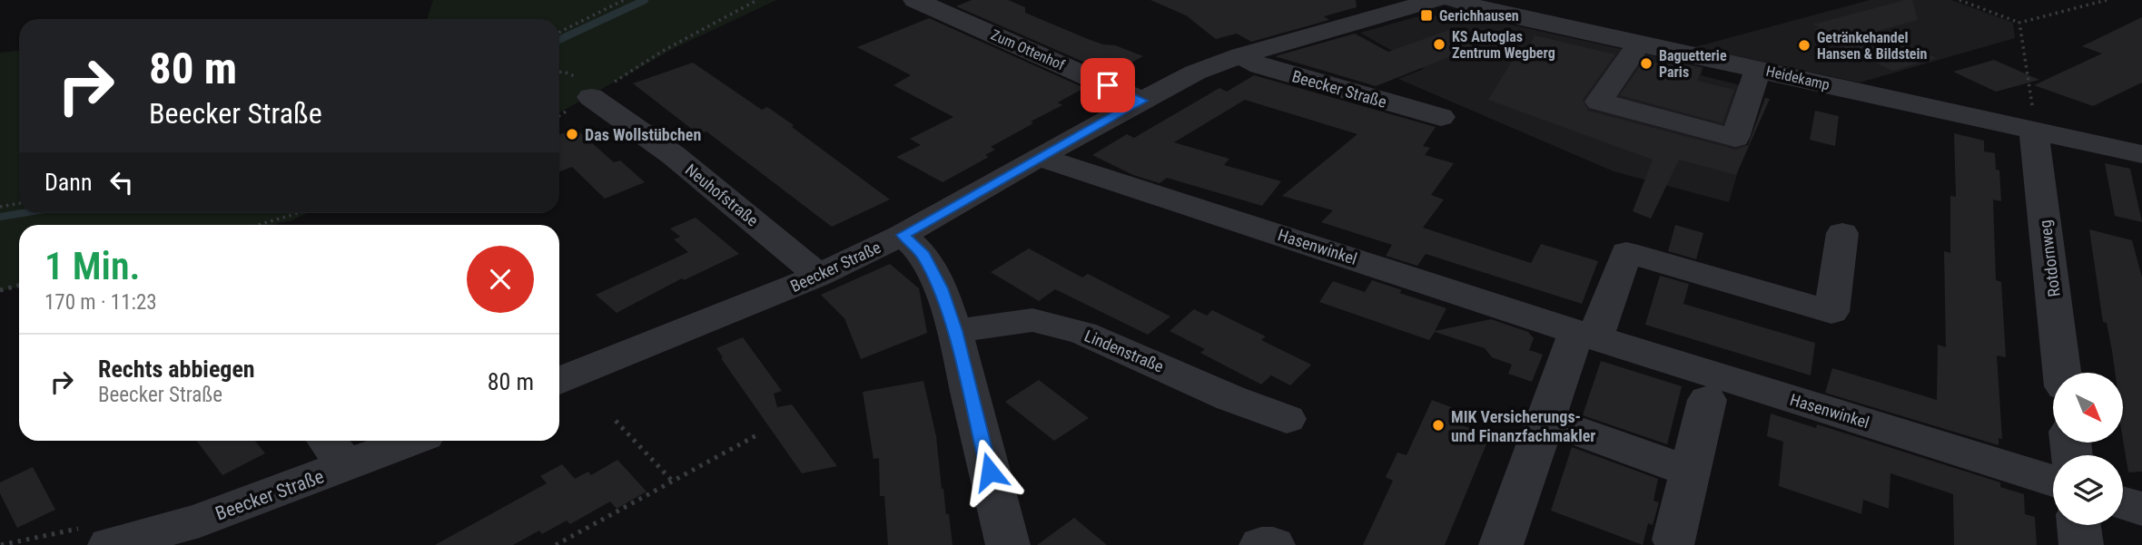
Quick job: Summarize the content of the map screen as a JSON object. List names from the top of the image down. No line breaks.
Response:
{"streets":{"street":["Zum Ottenhof","Heidekamp","Beecker Straße","Neuhofstraße","Hasenwinkel","Rotdornweg","Lindenstraße"]},"crossings":[["Zum Ottenhof","Beecker Straße"],["Heidekamp","Rotdornweg"],["Beecker Straße","Neuhofstraße"],["Beecker Straße","Hasenwinkel"]],"places":{"transit":["Gerichhausen"],"other":["KS Autoglas Zentrum Wegberg","Getränkehandel Hansen & Bildstein","Baguetterie Paris","Das Wollstübchen","MIK Versicherungs- und Finanzfachmakler"]},"north":"bottom right","page":{"turn":["80 m","Beecker Straße"],"then":"Dann","heading":["1 Min.","170 m · 11:23"],"list":[{"name":"Rechts abbiegen","note":"Beecker Straße","value":"80 m"}]}}
